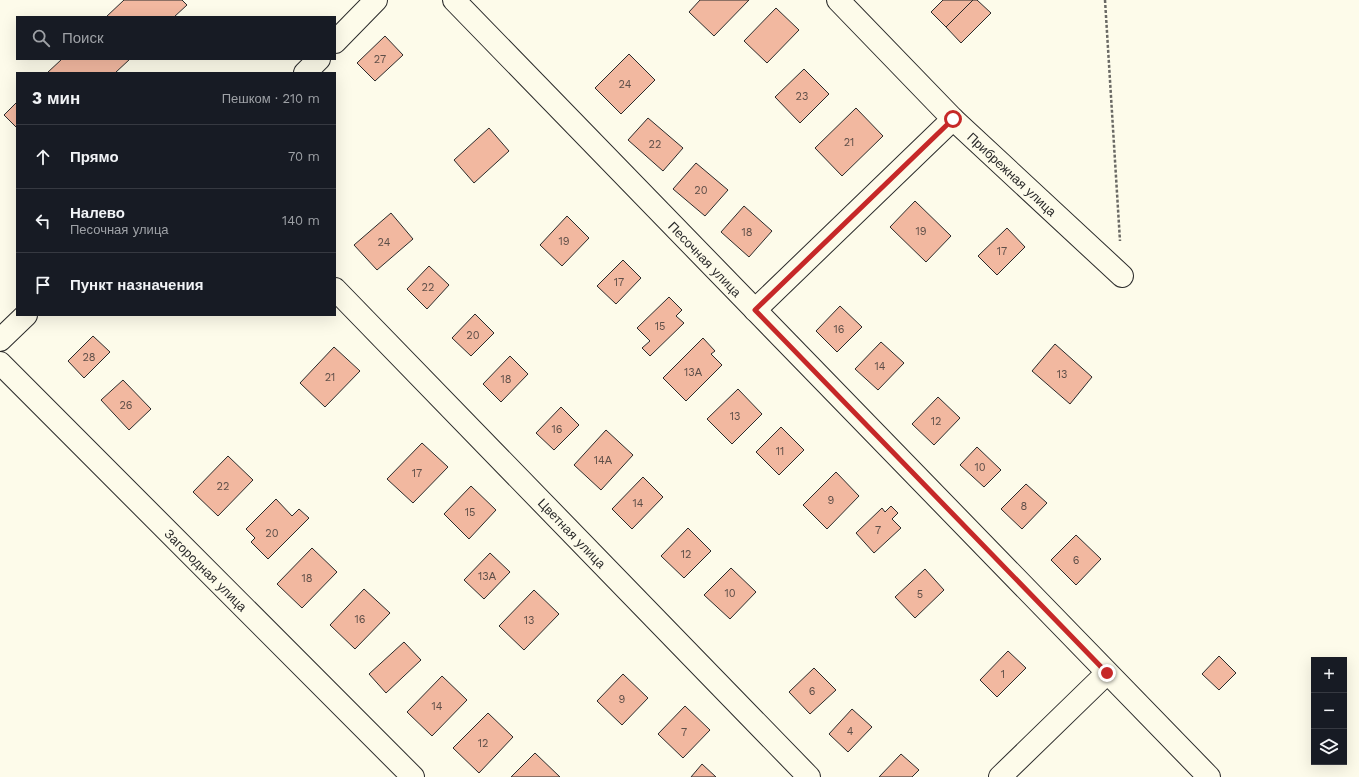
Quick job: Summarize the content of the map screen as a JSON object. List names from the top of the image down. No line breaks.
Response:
{"streets":{"street":["Прибрежная улица","Песочная улица","Цветная улица","Загородная улица"]},"house_numbers":["27","24","23","21","22","20","19","18","19","24","17","17","22","15","16","20","28","14","13А","13","21","18","26","13","12","16","11","14А","10","17","22","9","14","8","15","7","20","12","6","13А","18","10","5","16","13","1","6","9","14","4","7","12"],"page":{"search":"Поиск","heading":["3 мин","Пешком · 210 m"],"list":[["Прямо","70 m"],["Налево","Песочная улица","140 m"],"Пункт назначения"],"map_buttons":["+","−"]}}
